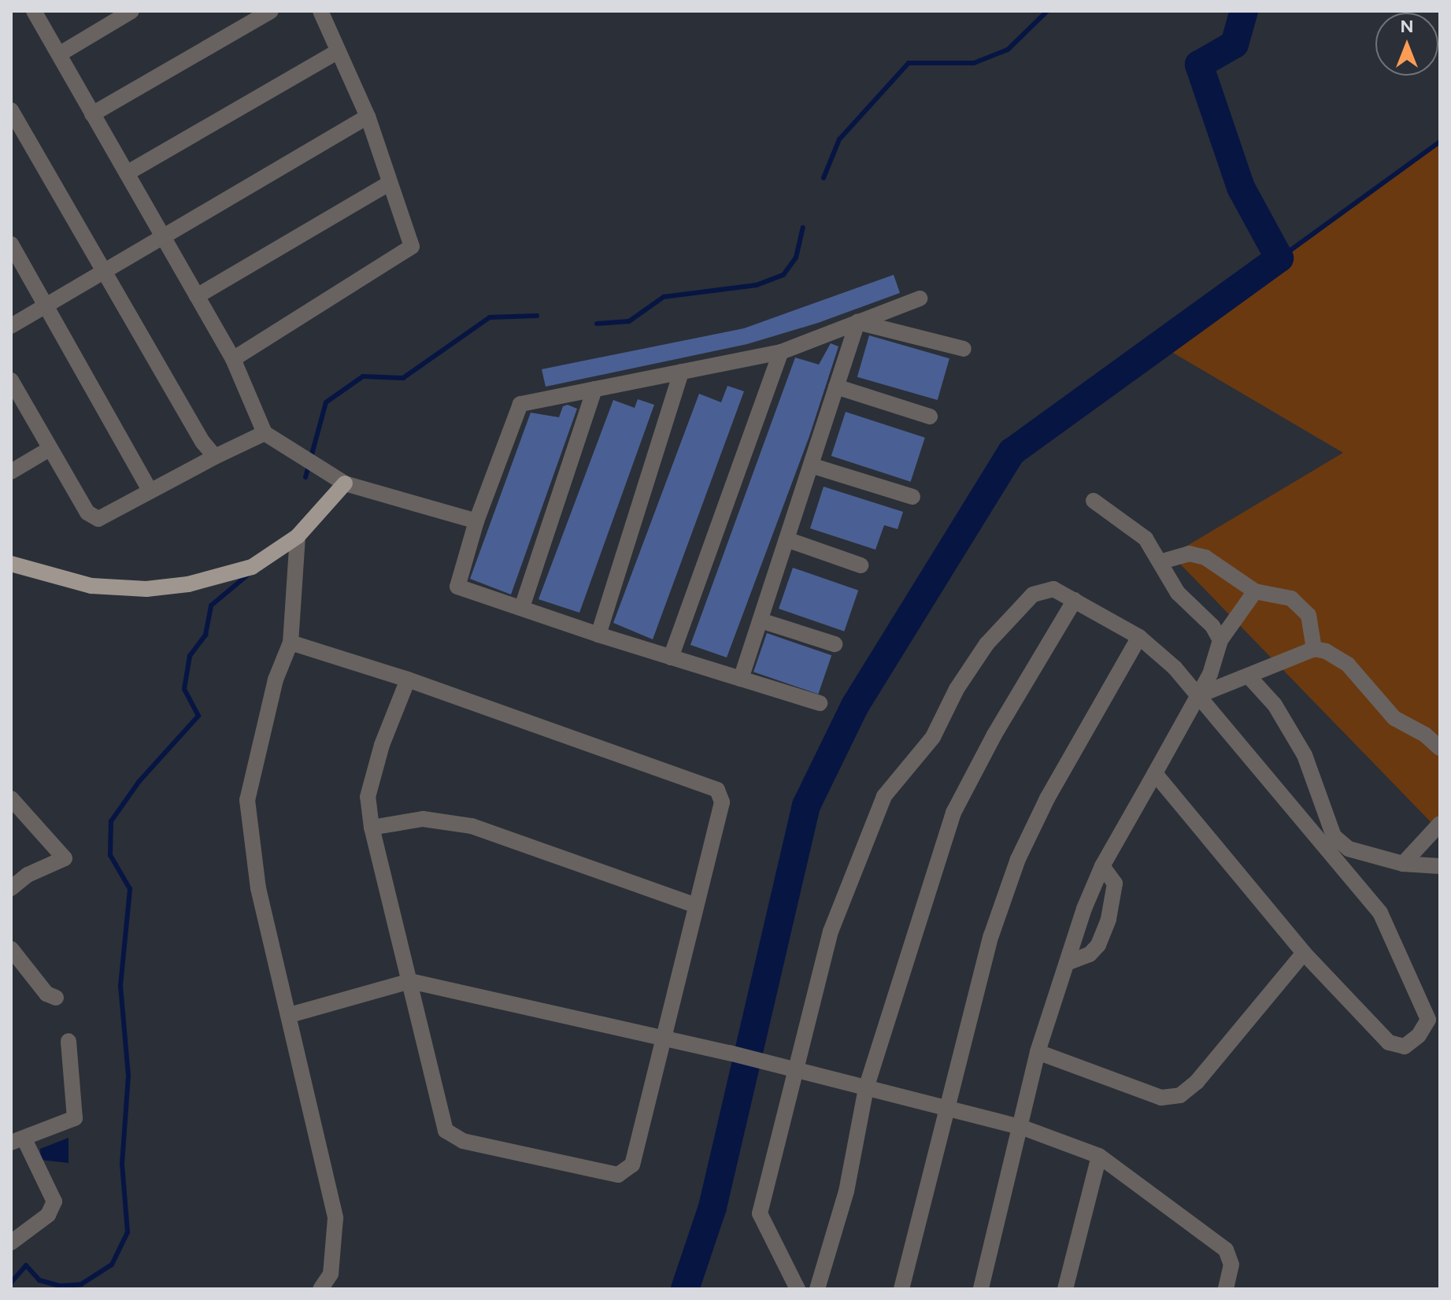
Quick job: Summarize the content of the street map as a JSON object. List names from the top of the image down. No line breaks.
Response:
{"north":"top"}
